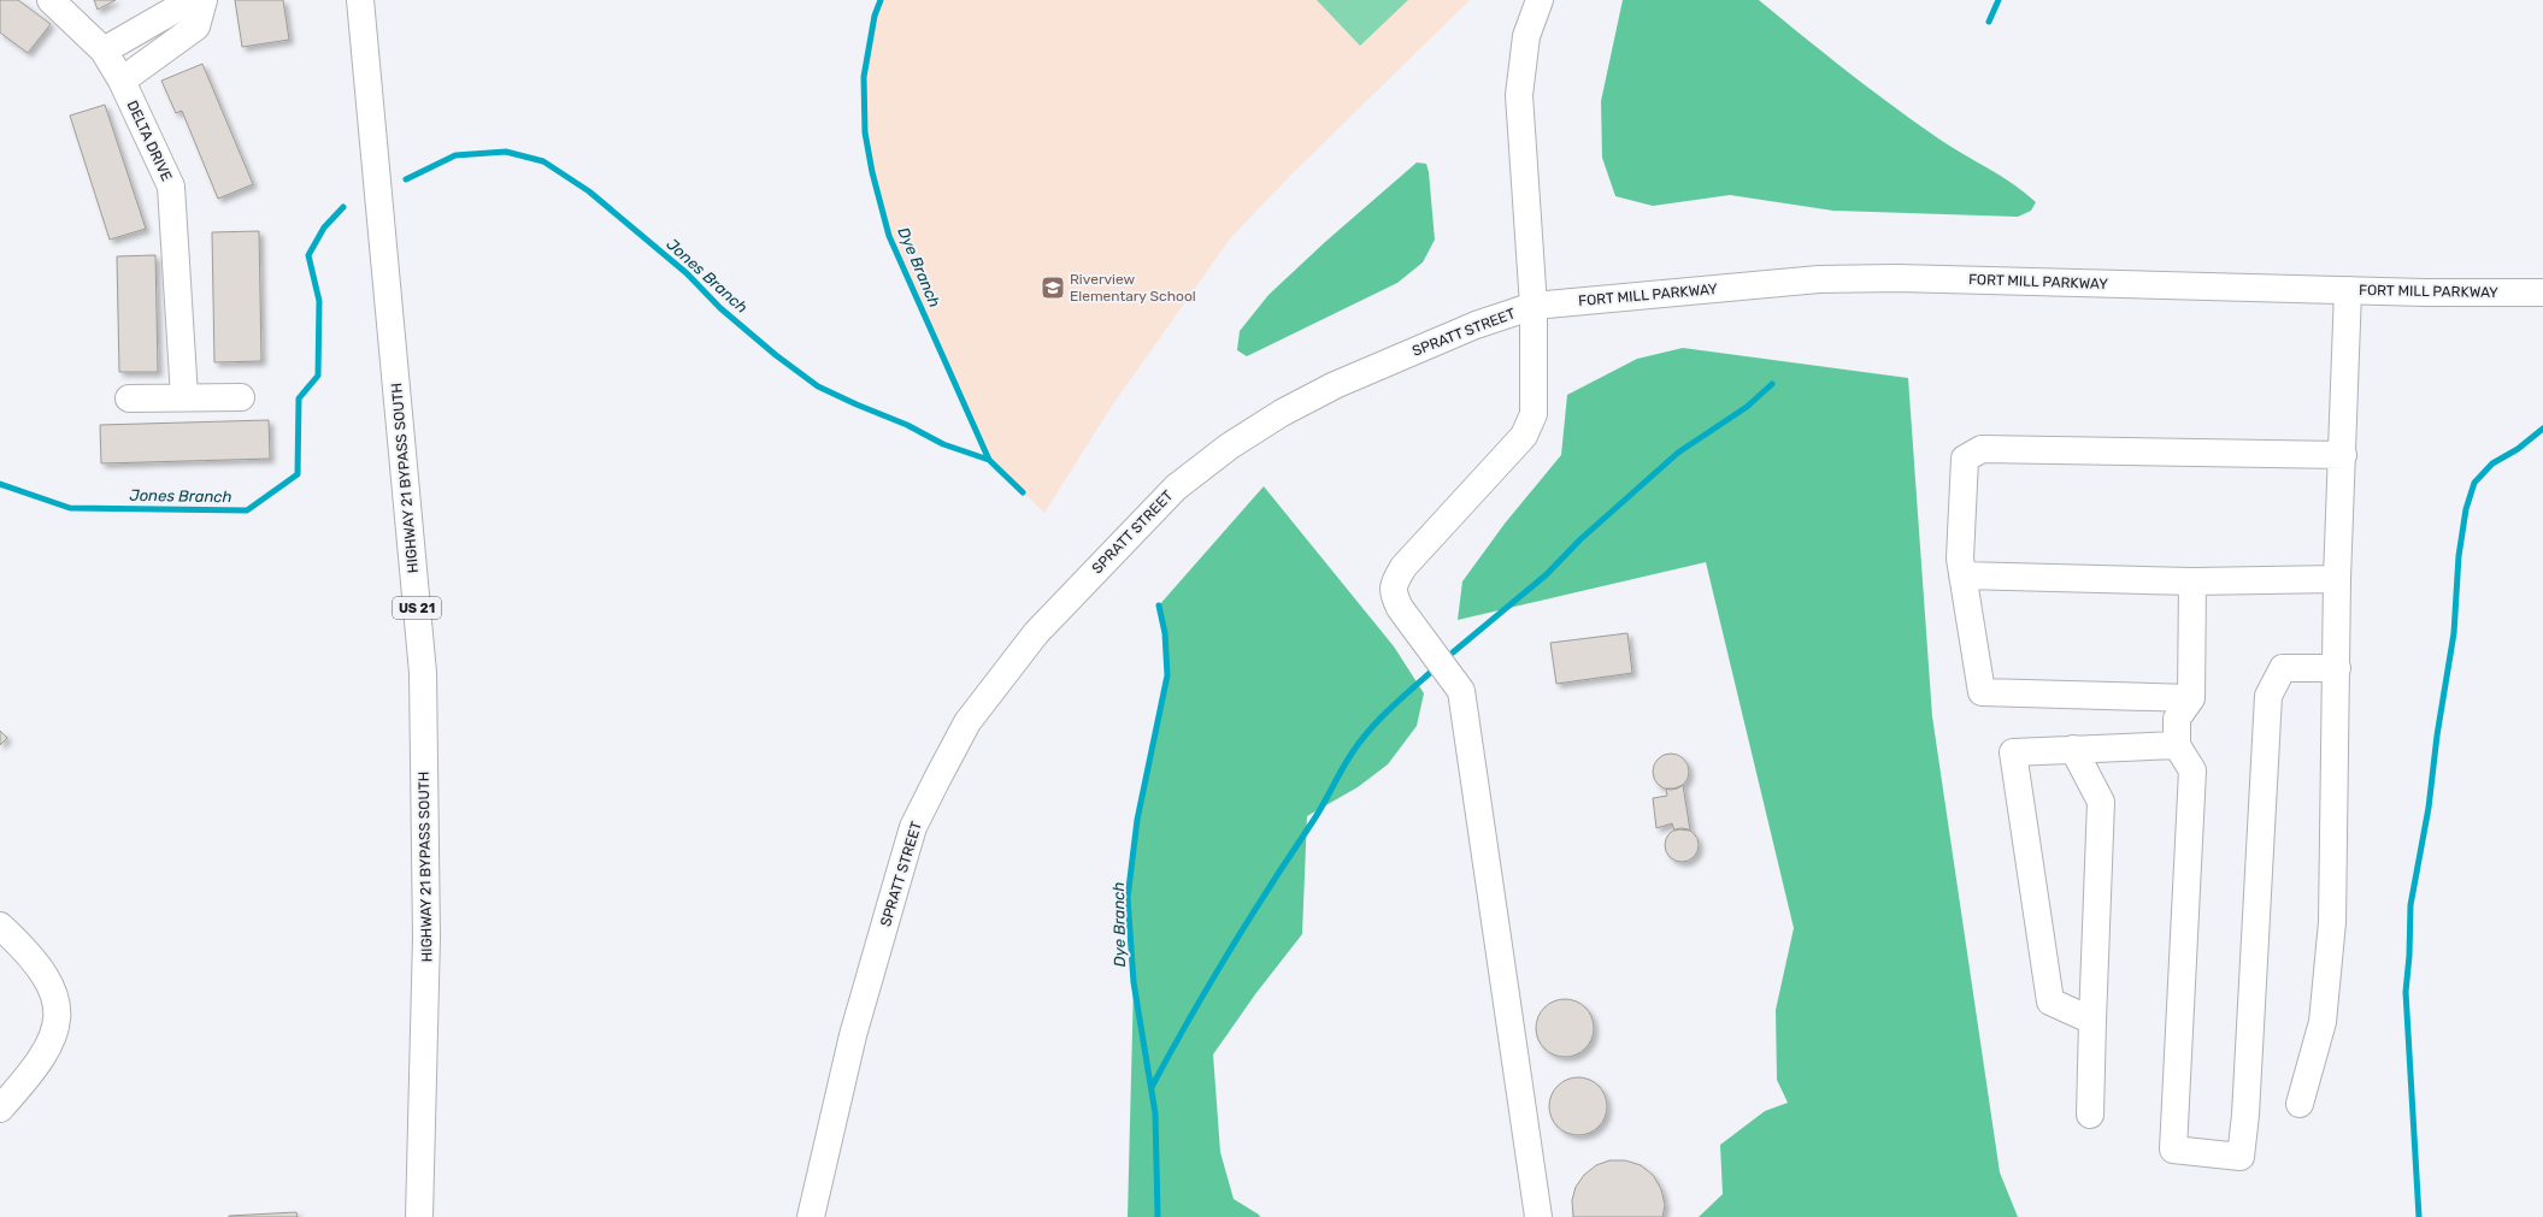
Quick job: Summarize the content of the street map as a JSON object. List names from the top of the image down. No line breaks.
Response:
{"streets":{"main road":["DELTA DRIVE","FORT MILL PARKWAY","SPRATT STREET","HIGHWAY 21 BYPASS SOUTH","US 21"]},"crossings":[["FORT MILL PARKWAY","SPRATT STREET"]],"water":["Dye Branch","Jones Branch"],"places":{"school or university":["Riverview Elementary School"]}}
